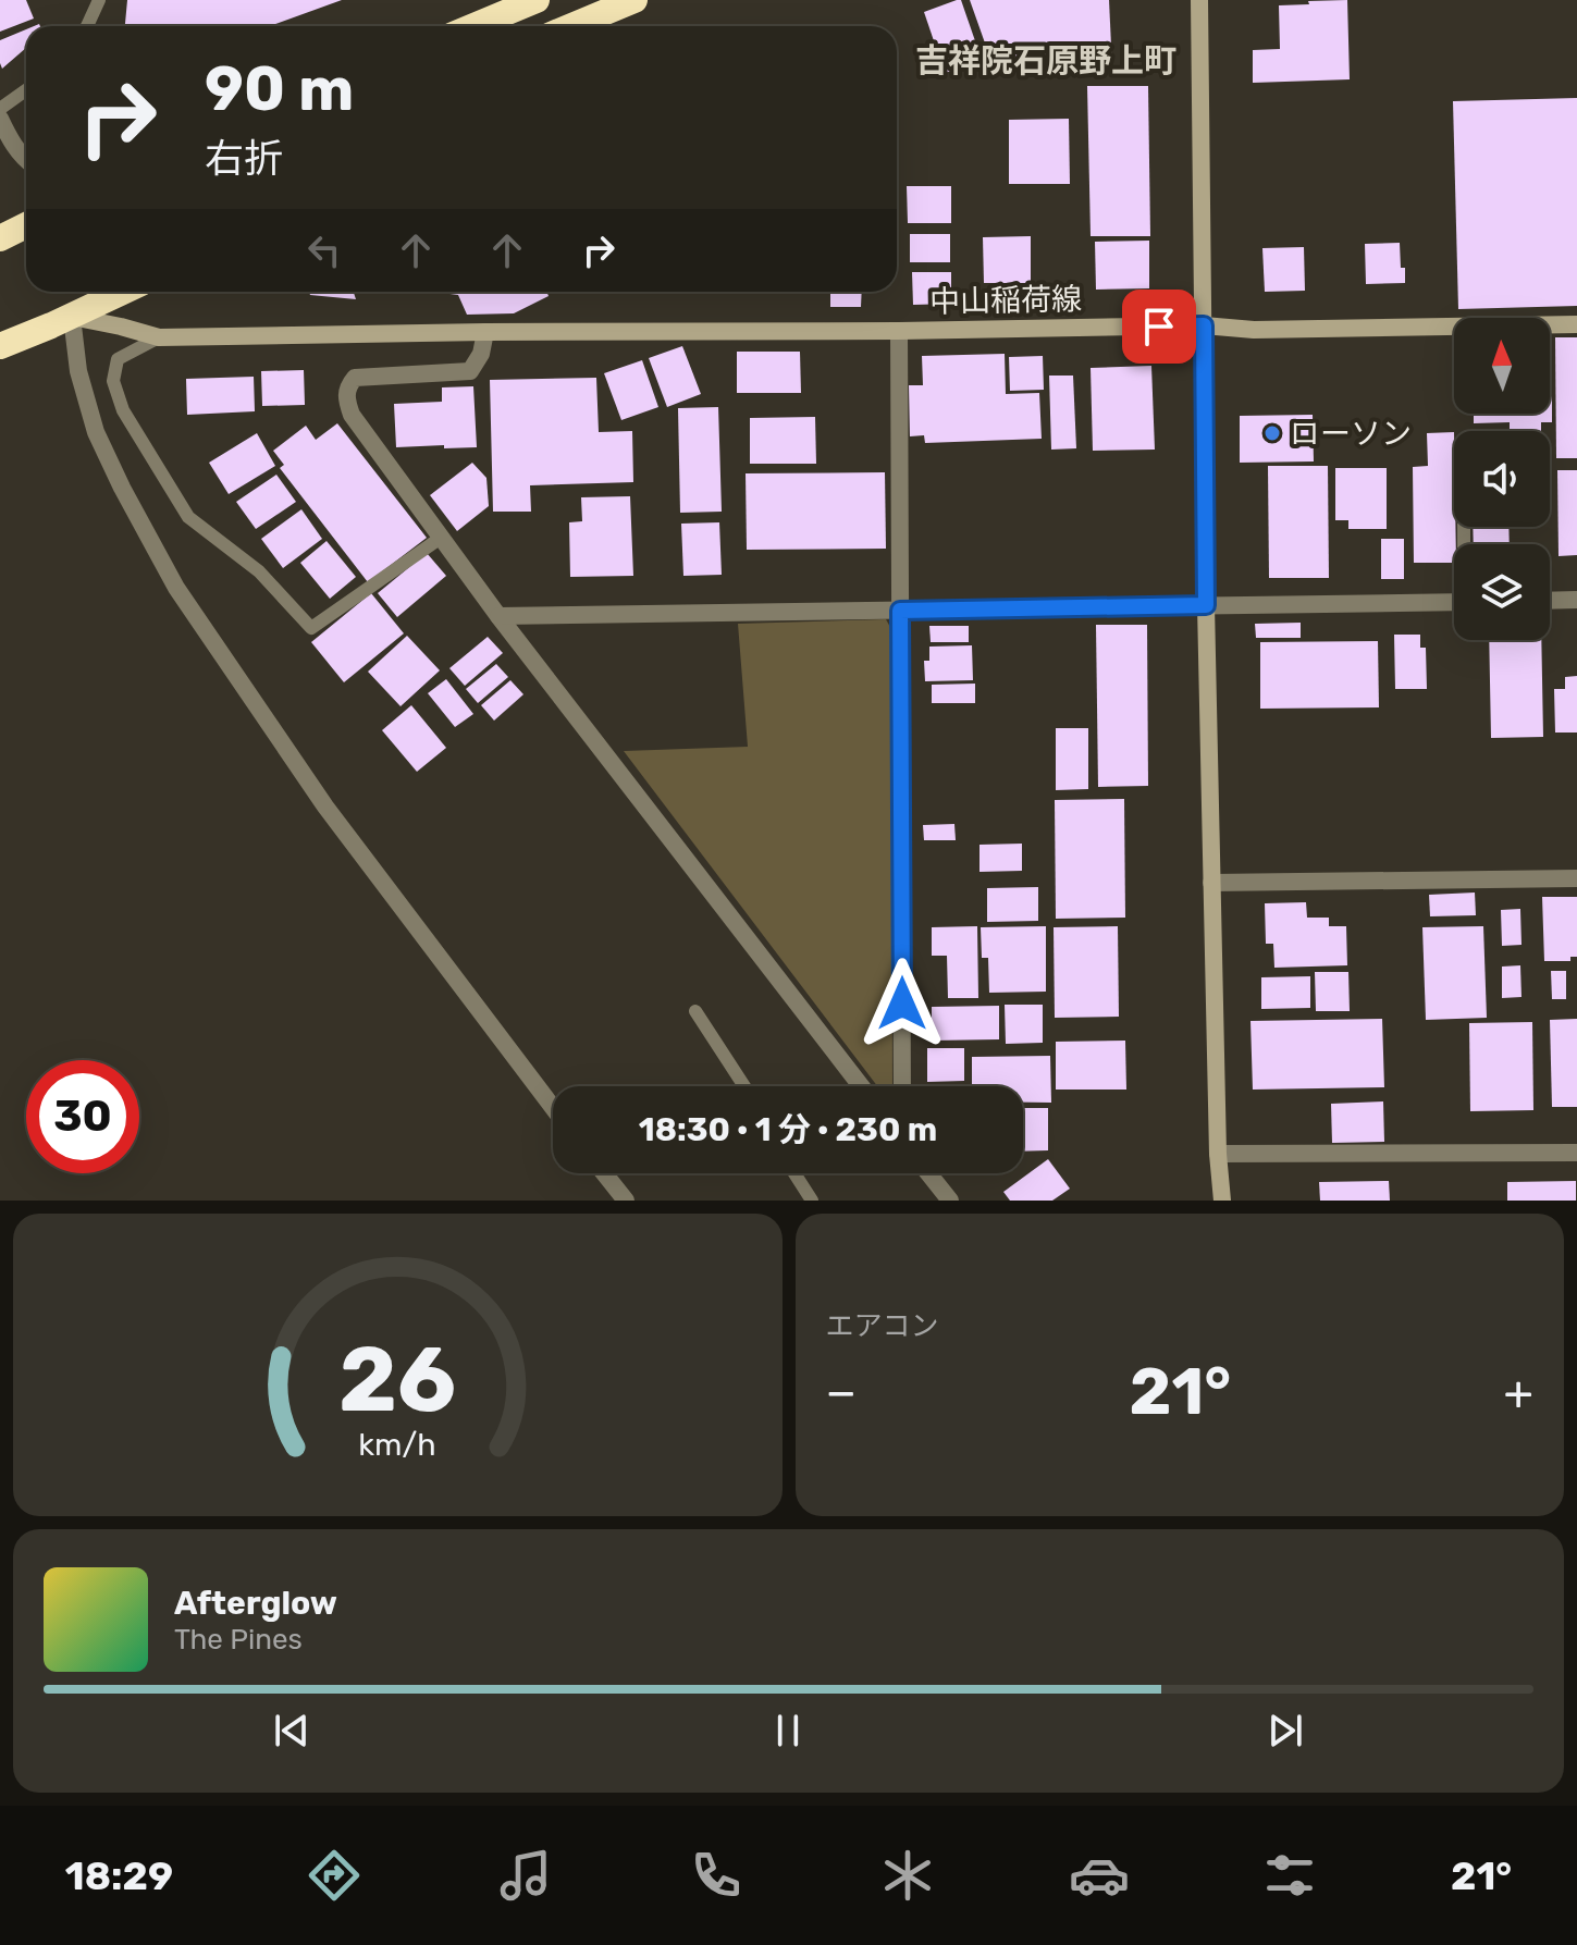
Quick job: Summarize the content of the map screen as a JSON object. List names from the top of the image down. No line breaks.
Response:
{"streets":{"main road":["中山稲荷線"]},"districts":["吉祥院石原野上町"],"places":["ローソン"],"north":"top","page":{"turn":["90 m","右折"],"limit":"30","trip":"18:30 · 1 分 · 230 m","tile":"エアコン","heat":["−","21°","+"],"song":["Afterglow","The Pines"],"tabs":["18:29","21°"],"gauge":["26","km/h"]}}
